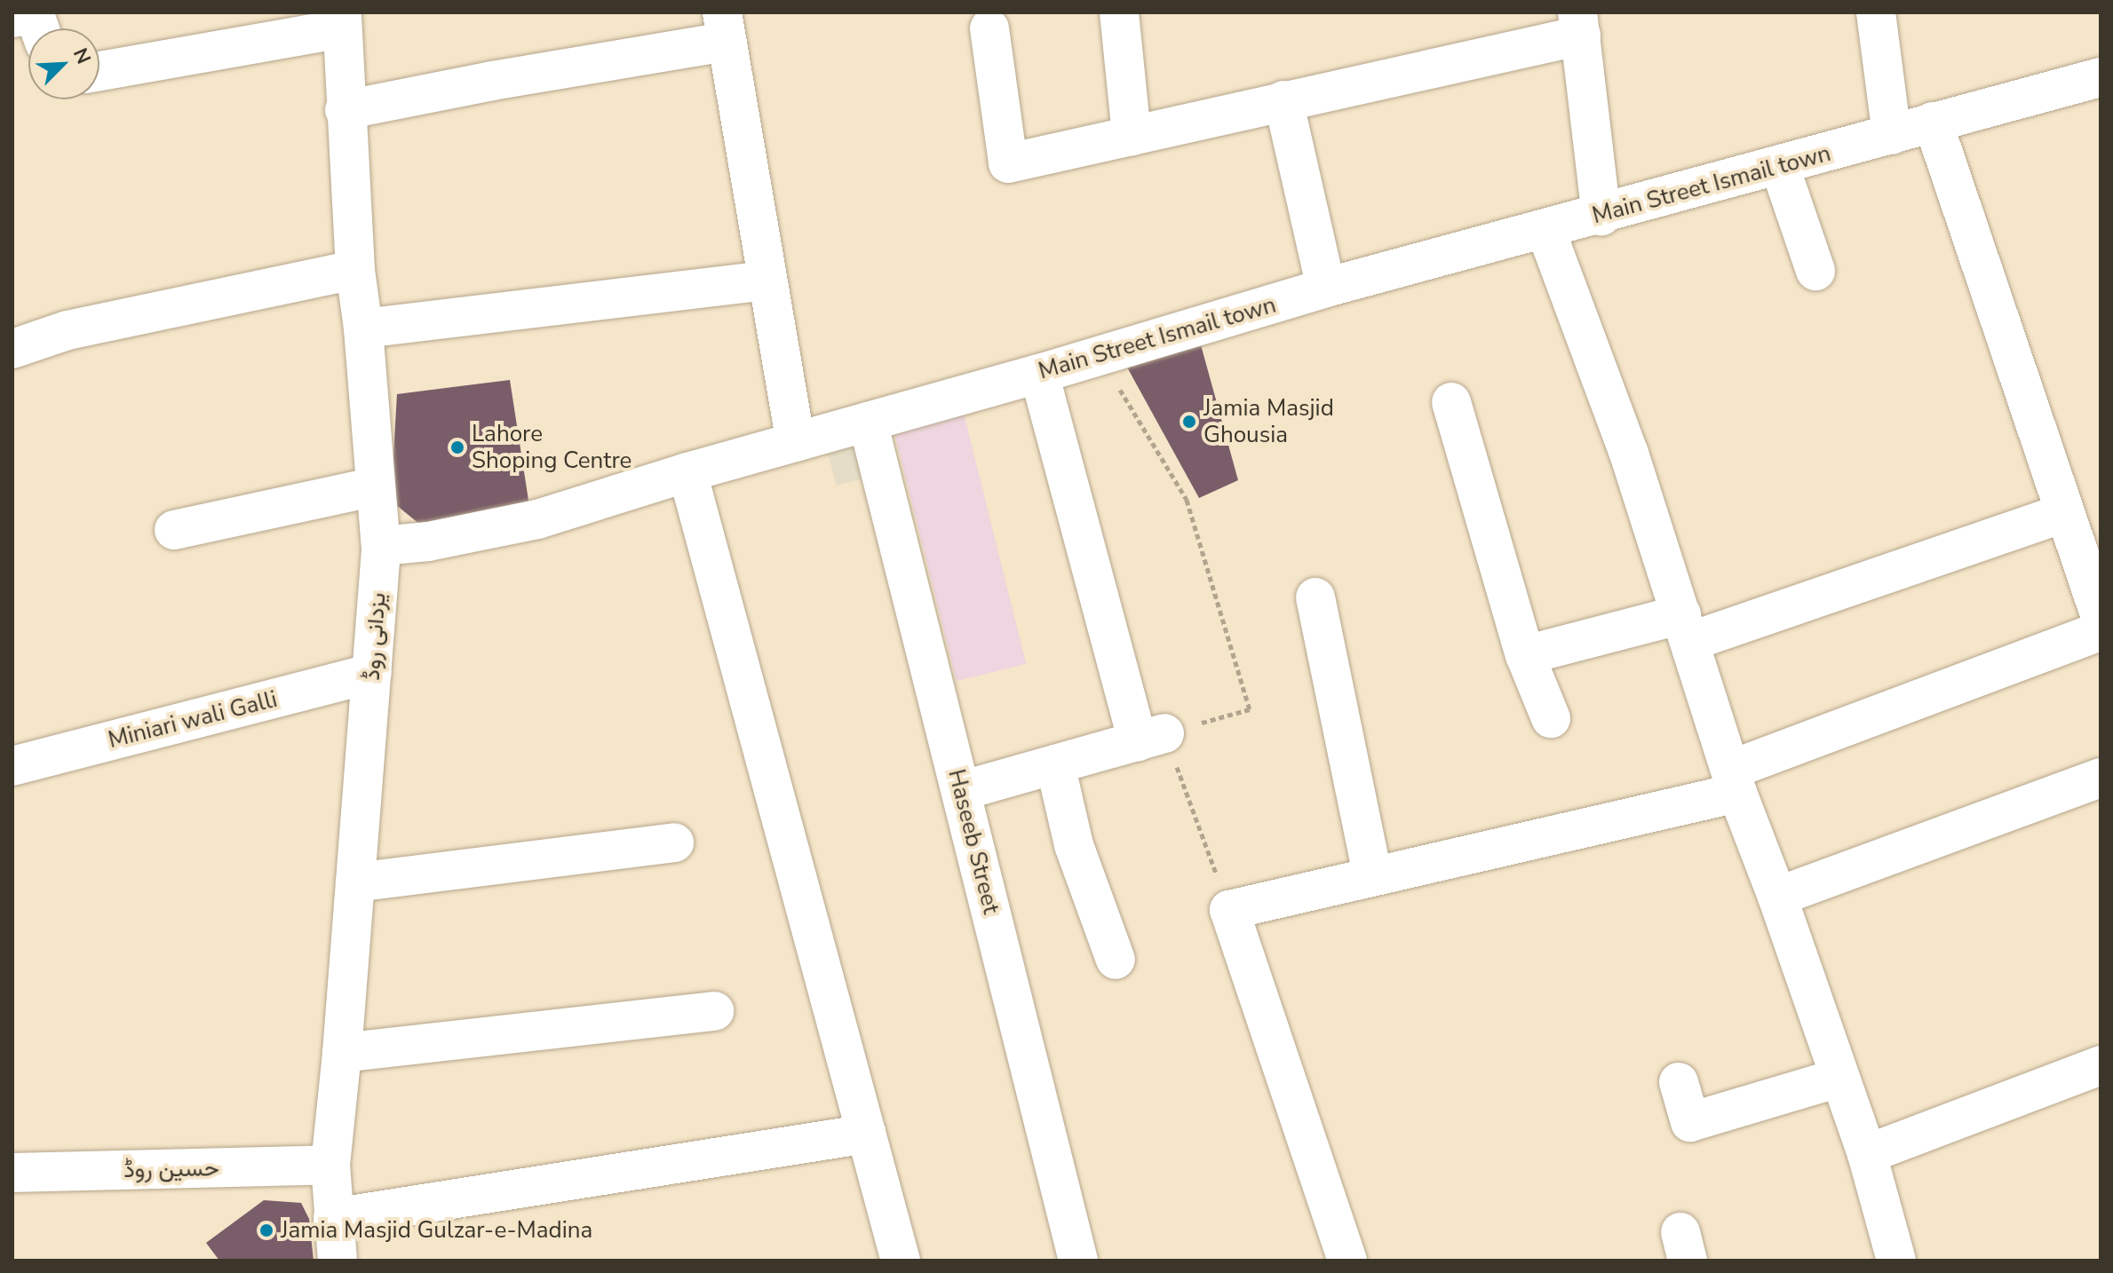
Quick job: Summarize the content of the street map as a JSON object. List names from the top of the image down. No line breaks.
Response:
{"streets":{"street":["Main Street Ismail town","یزدانی روڈ","Miniari wali Galli","Haseeb Street","حسین روڈ"]},"crossings":[["Main Street Ismail town","یزدانی روڈ"],["Main Street Ismail town","Haseeb Street"],["یزدانی روڈ","Miniari wali Galli"],["یزدانی روڈ","حسین روڈ"]],"places":["Jamia Masjid Ghousia","Lahore Shoping Centre","Jamia Masjid Gulzar-e-Madina"],"north":"top right"}
